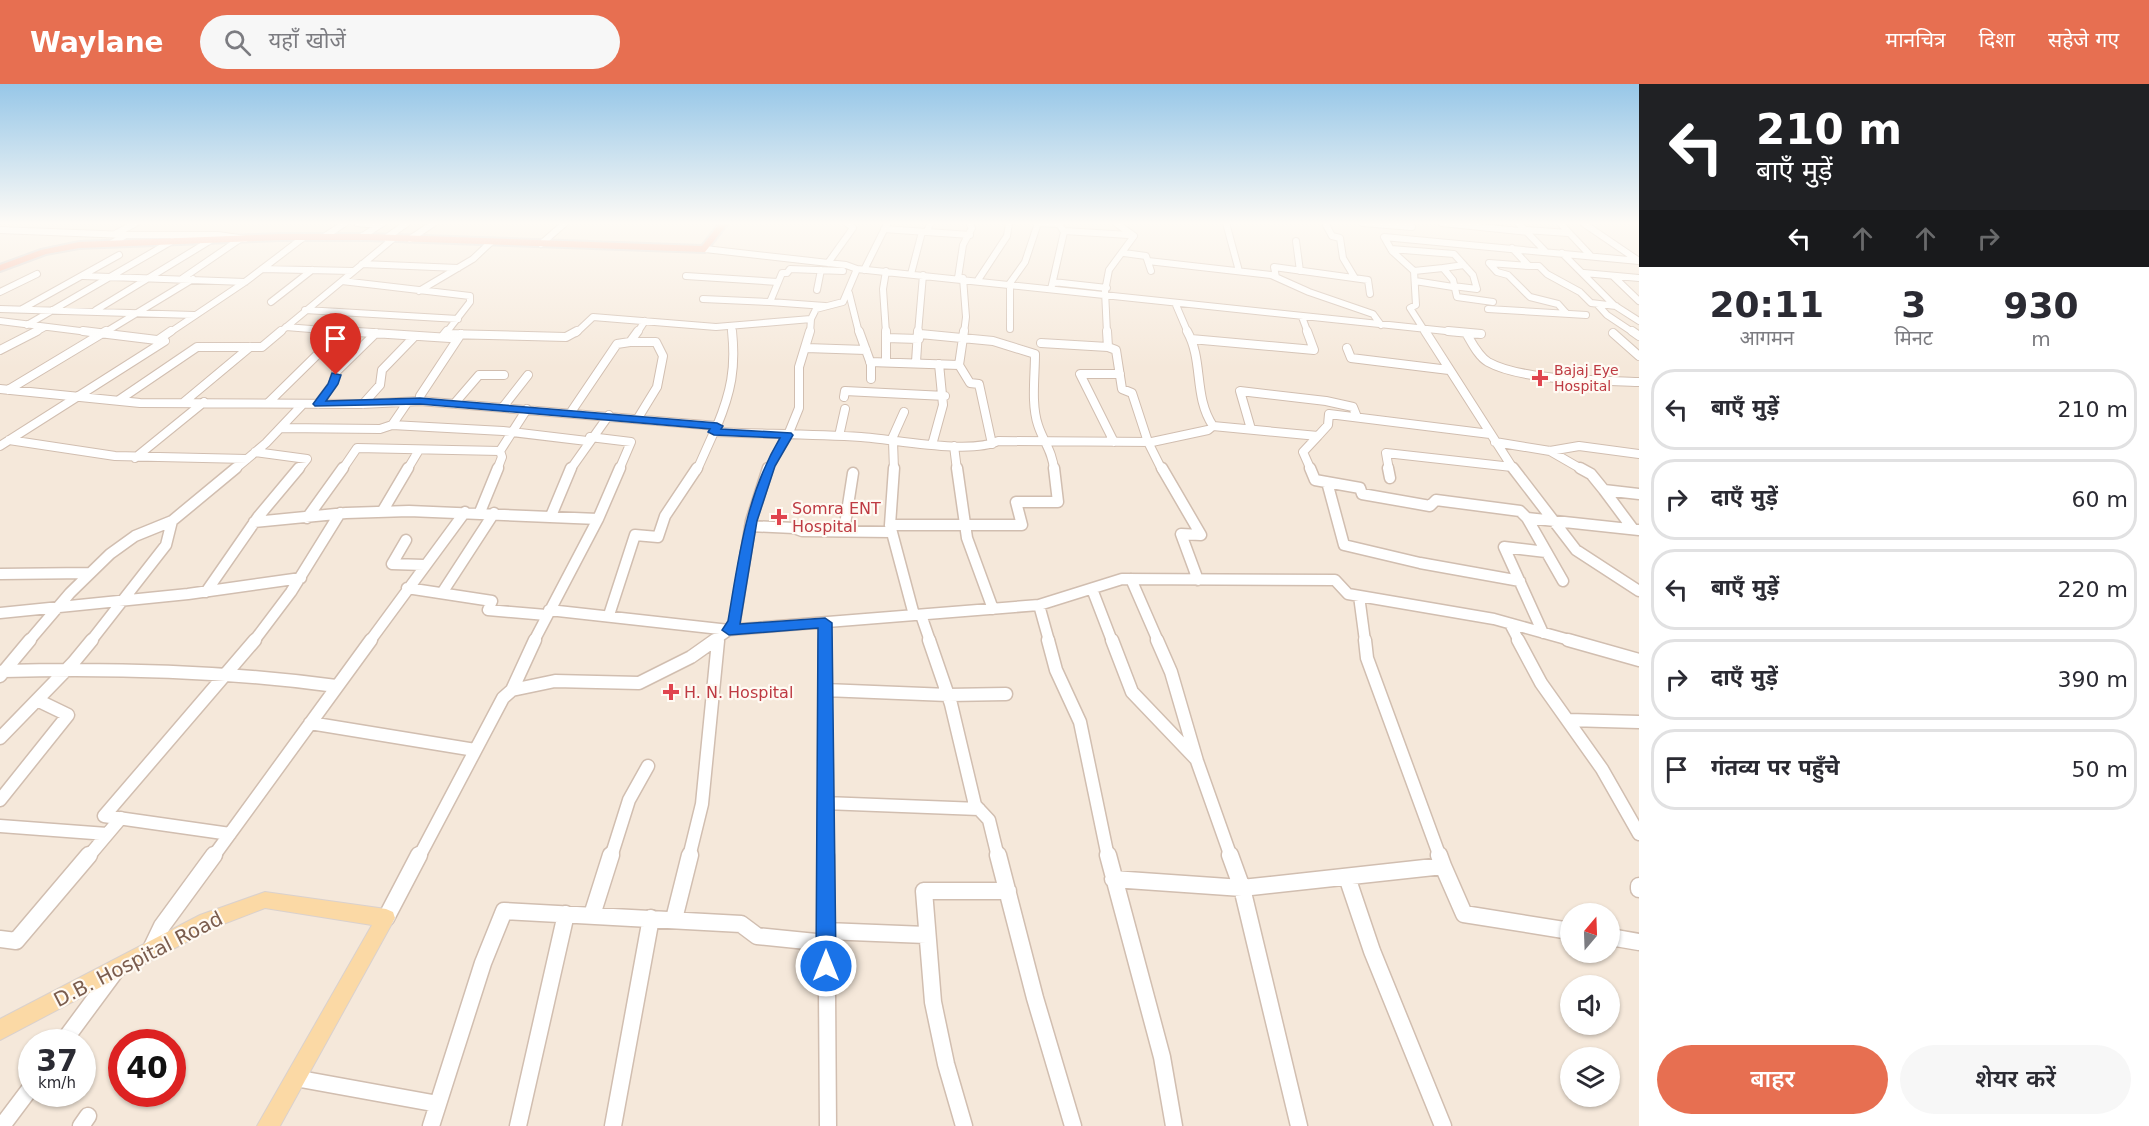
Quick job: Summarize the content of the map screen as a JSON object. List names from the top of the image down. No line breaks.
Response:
{"streets":{"main road":["D.B. Hospital Road"]},"places":{"health":["Bajaj Eye Hospital","Somra ENT Hospital","H. N. Hospital"]},"north":"top","page":{"header":"Waylane","search":"यहाँ खोजें","nav":["मानचित्र","दिशा","सहेजे गए"],"turn":["210 m","बाएँ मुड़ें"],"eta":["20:11","आगमन","3","मिनट","930","m"],"list":[{"name":"बाएँ मुड़ें","value":"210 m"},{"name":"दाएँ मुड़ें","value":"60 m"},{"name":"बाएँ मुड़ें","value":"220 m"},{"name":"दाएँ मुड़ें","value":"390 m"},{"name":"गंतव्य पर पहुँचे","value":"50 m"}],"speed":"37 km/h","limit":"40","buttons":["बाहर","शेयर करें"]}}
